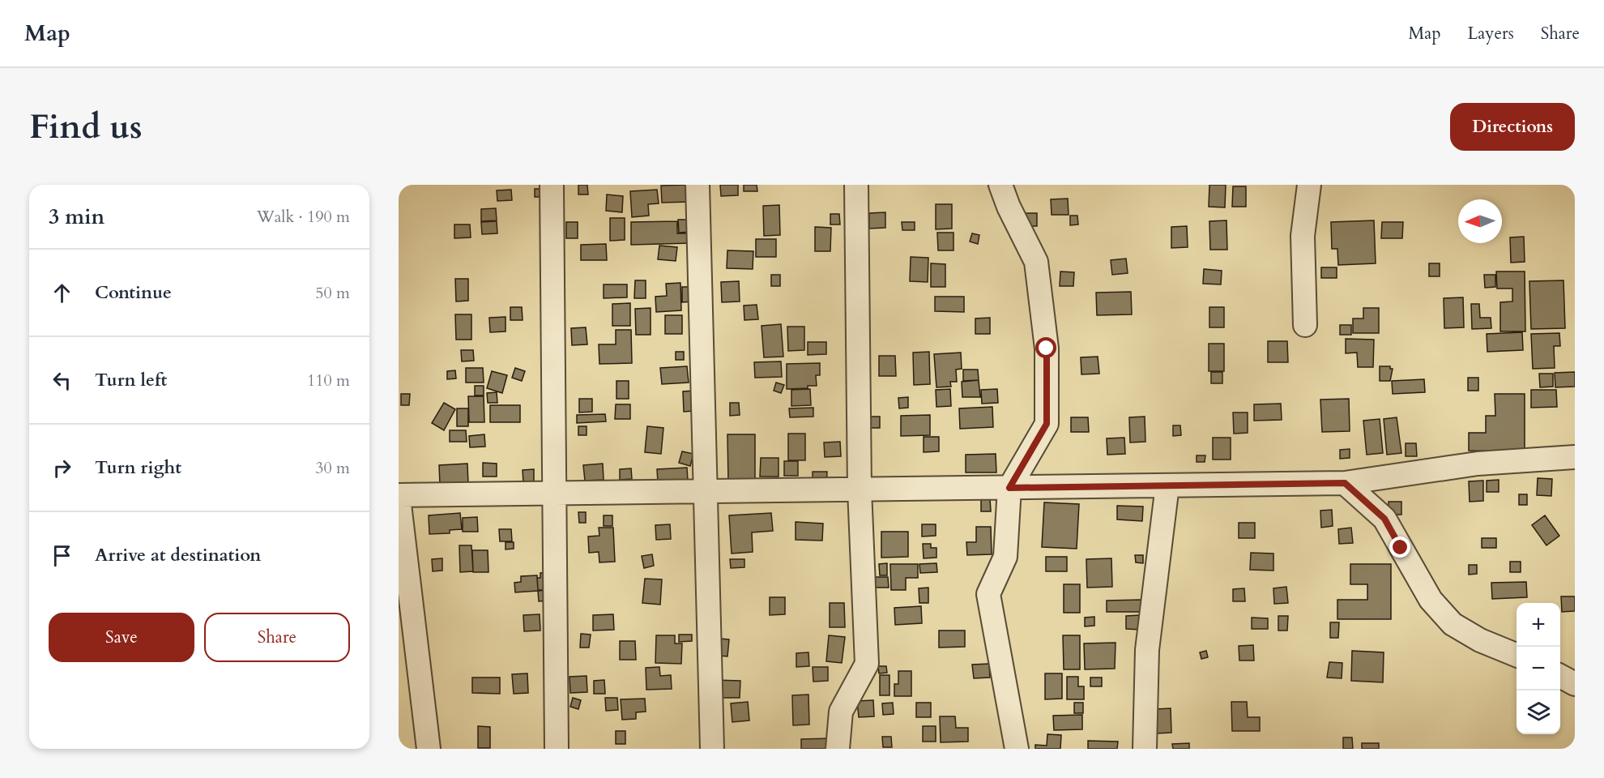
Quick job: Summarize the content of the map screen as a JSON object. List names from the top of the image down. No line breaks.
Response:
{"north":"left","page":{"header":"Map","nav":["Map","Layers","Share"],"buttons":["Directions",["Save","Share"]],"title":"Find us","heading":["3 min","Walk · 190 m"],"list":[["Continue","50 m"],["Turn left","110 m"],["Turn right","30 m"],"Arrive at destination"],"map_buttons":["+","−"]}}
